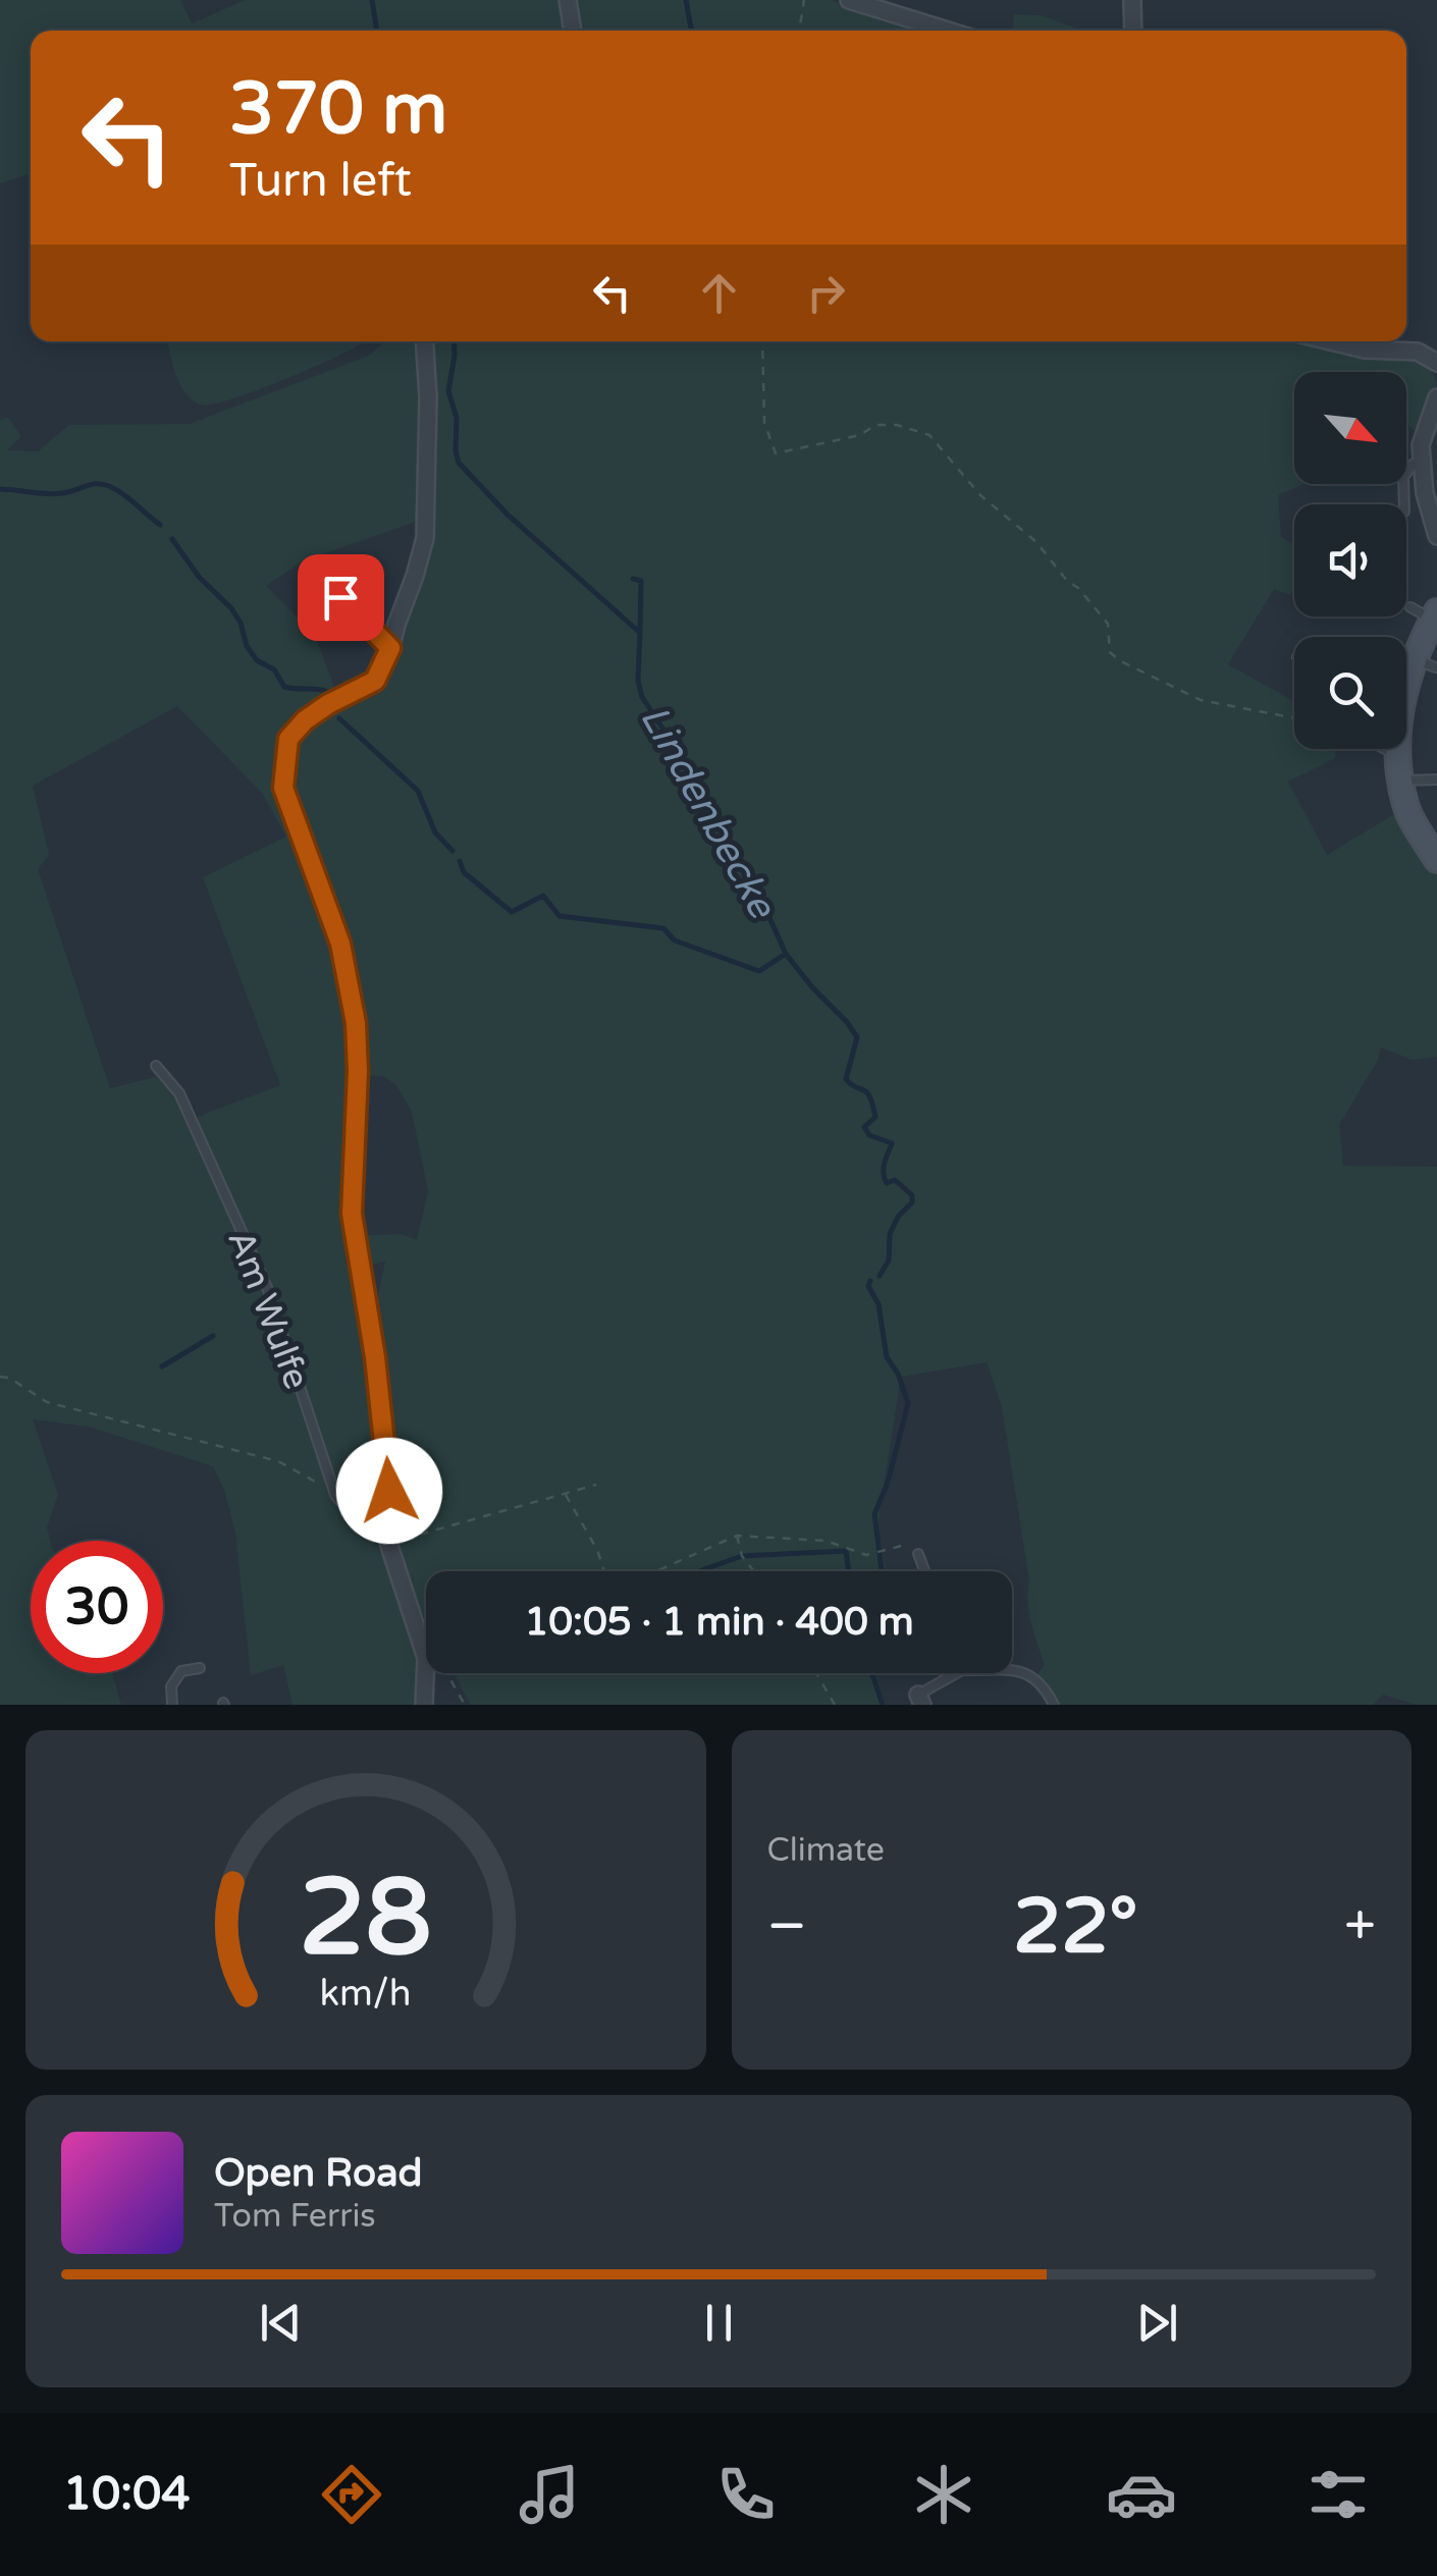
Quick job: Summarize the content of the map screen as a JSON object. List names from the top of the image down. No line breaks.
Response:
{"streets":{"lane":["Am Wulfe"]},"water":["Lindenbecke"],"north":"bottom right","page":{"turn":["370 m","Turn left"],"limit":"30","trip":"10:05 · 1 min · 400 m","tile":"Climate","heat":["−","22°","+"],"song":["Open Road","Tom Ferris"],"tabs":"10:04","gauge":["28","km/h"]}}
